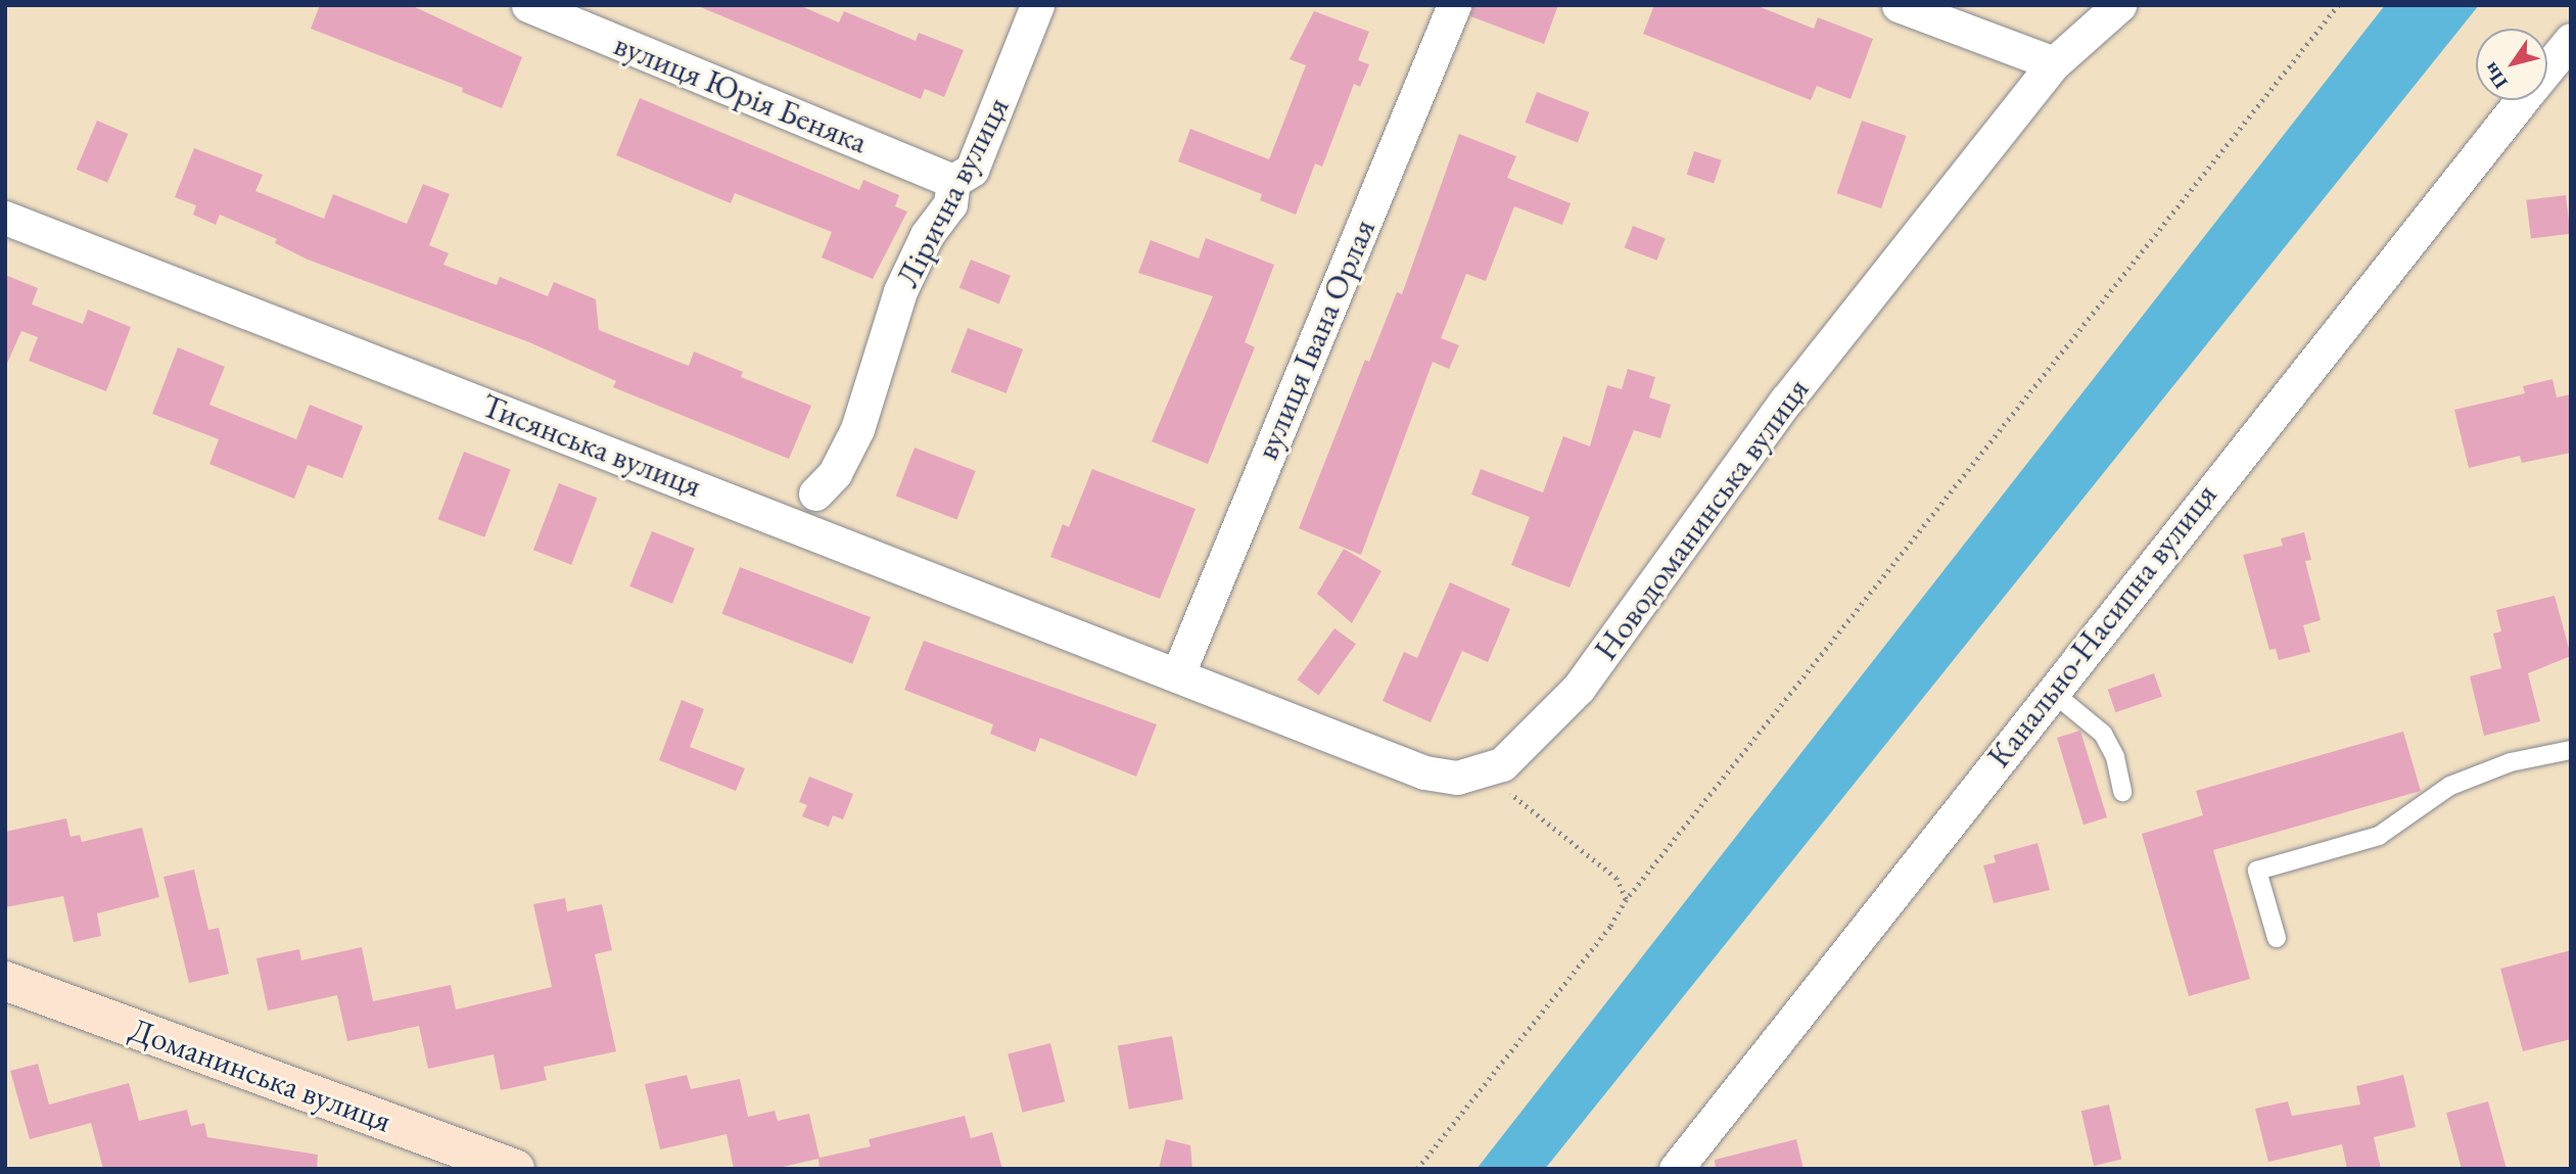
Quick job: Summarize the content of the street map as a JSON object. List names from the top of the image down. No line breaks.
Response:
{"streets":{"main road":["Доманинська вулиця"],"street":["вулиця Юрія Беняка","Лірична вулиця","вулиця Івана Орлая","Тисянська вулиця","Новодоманинська вулиця","Канально-Насипна вулиця"]},"crossings":[["вулиця Юрія Беняка","Лірична вулиця"],["вулиця Івана Орлая","Тисянська вулиця"],["вулиця Івана Орлая","Новодоманинська вулиця"],["Тисянська вулиця","Новодоманинська вулиця"]],"north":"bottom left"}
